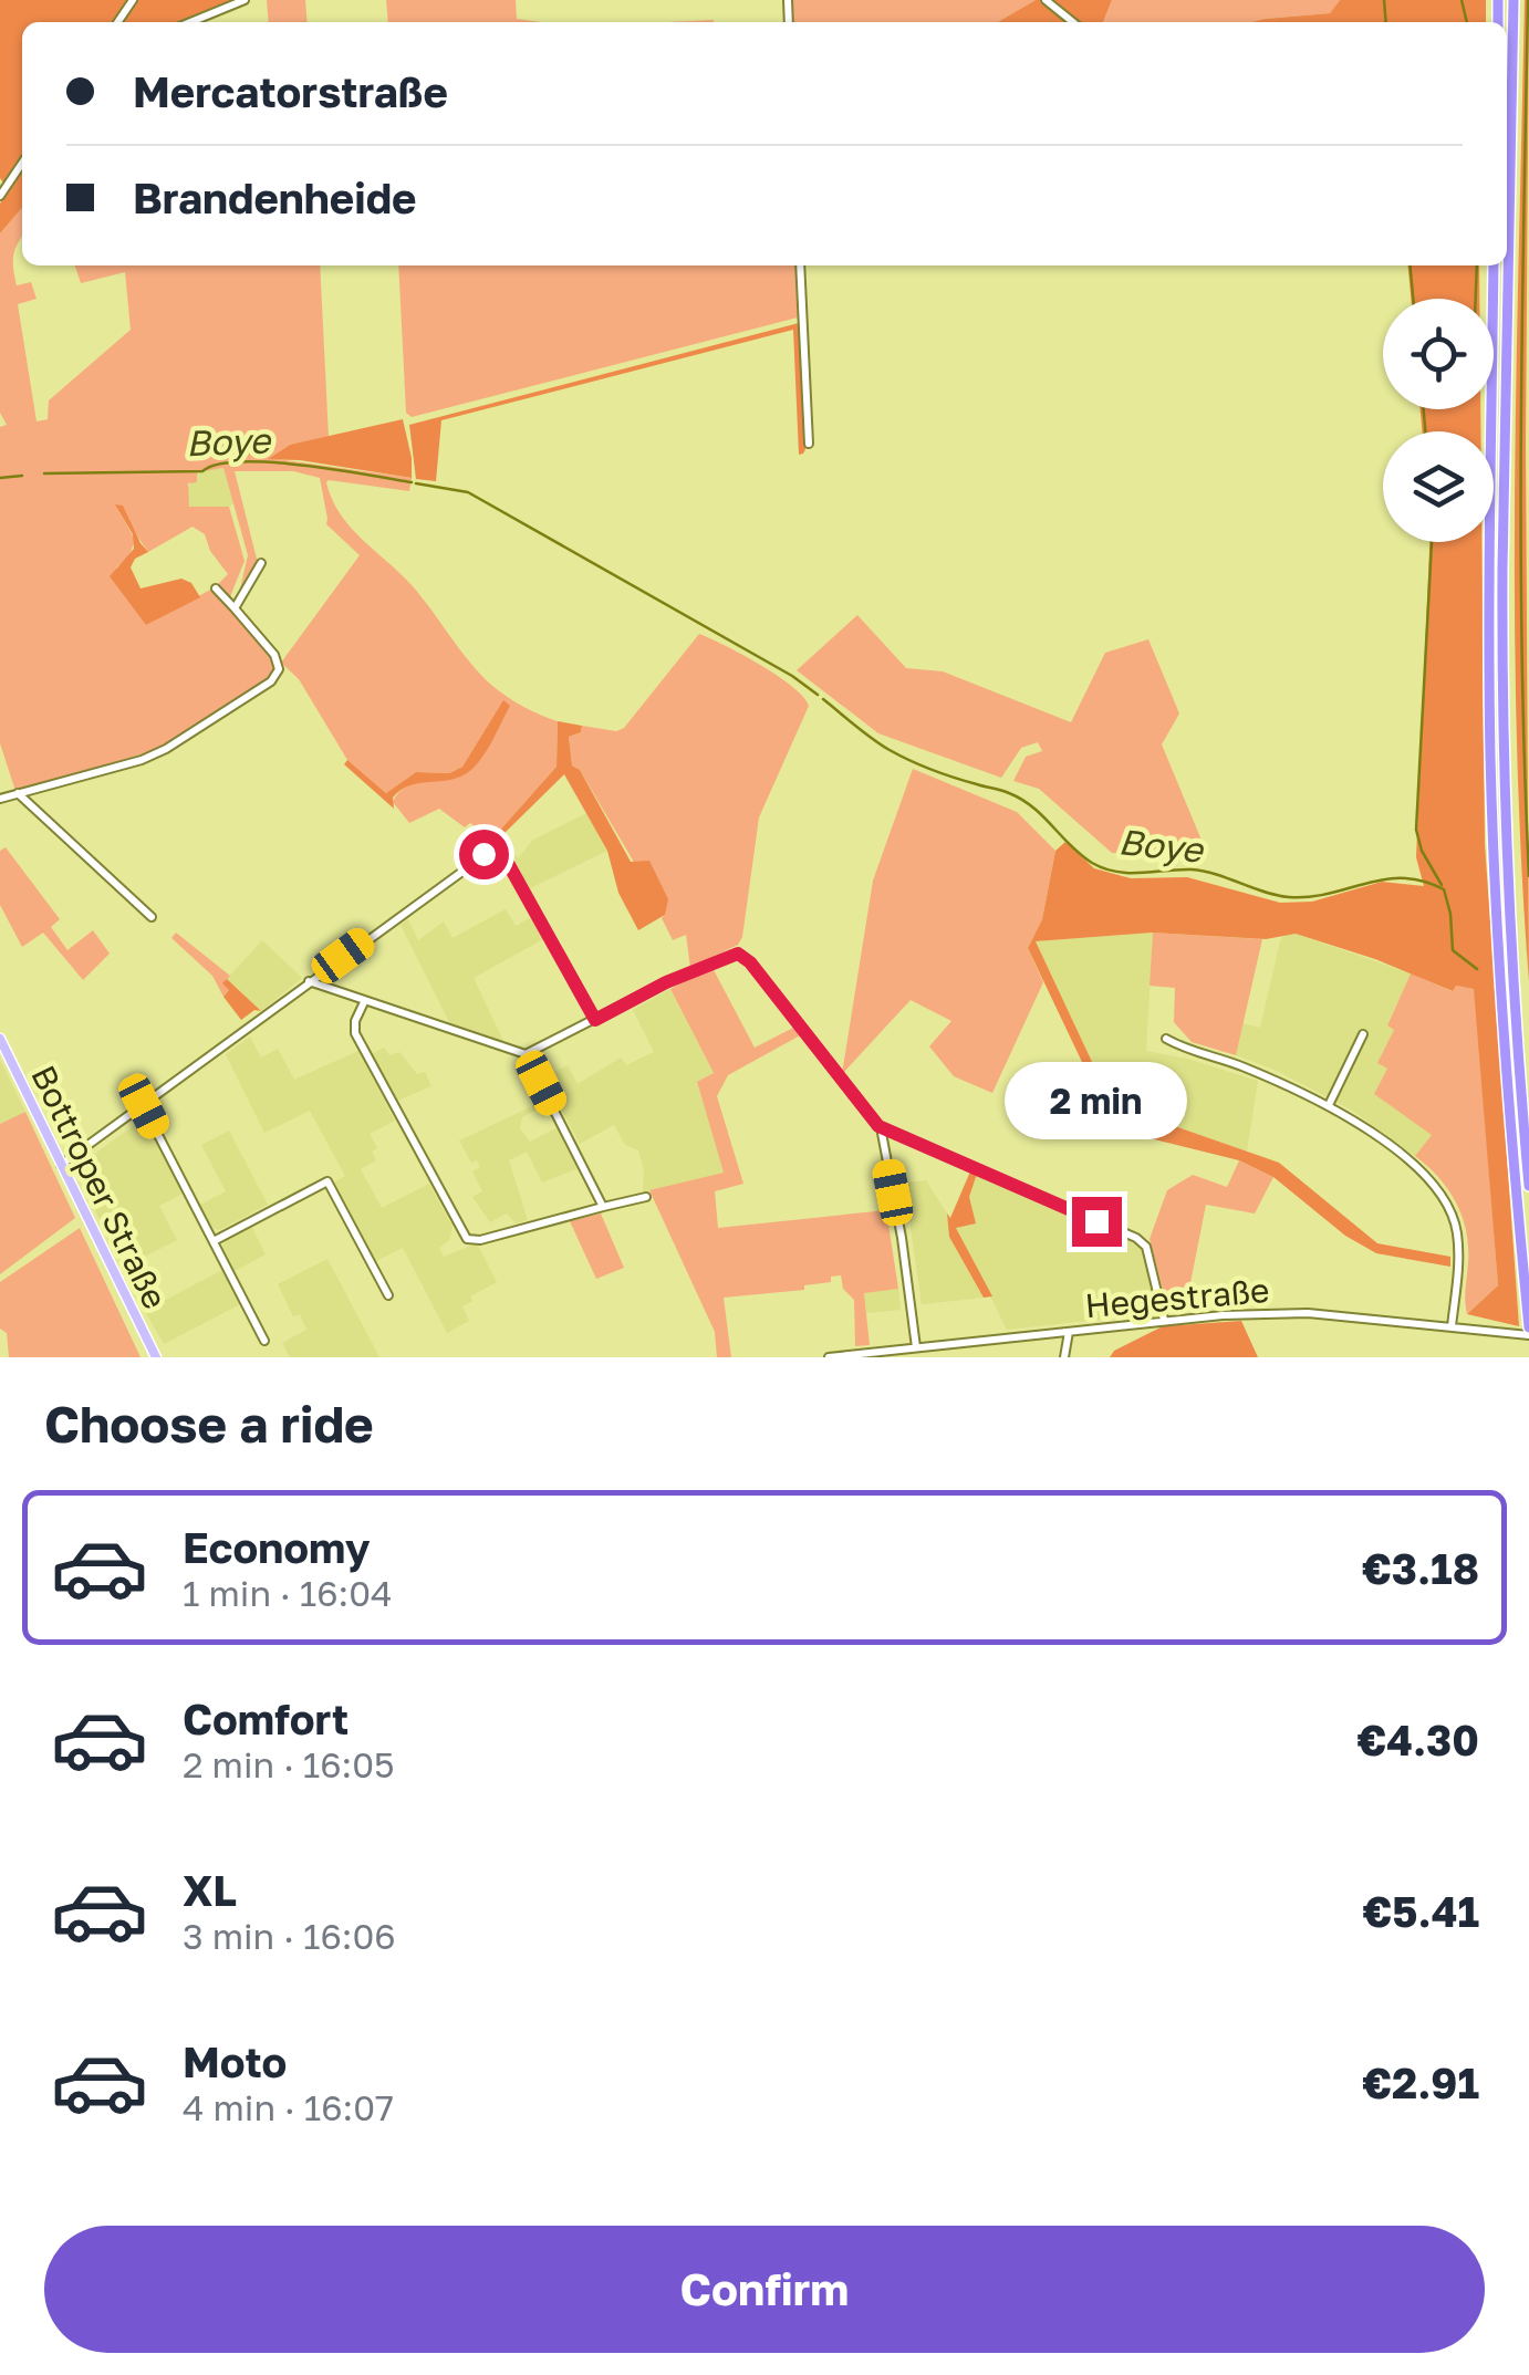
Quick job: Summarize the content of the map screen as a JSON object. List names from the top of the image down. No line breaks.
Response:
{"streets":{"main road":["Bottroper Straße"],"street":["Hegestraße"]},"water":["Boye"],"page":{"banner":["Mercatorstraße","Brandenheide"],"bubble":"2 min","heading":"Choose a ride","list":[{"name":"Economy","note":"1 min · 16:04","value":"€3.18"},{"name":"Comfort","note":"2 min · 16:05","value":"€4.30"},{"name":"XL","note":"3 min · 16:06","value":"€5.41"},{"name":"Moto","note":"4 min · 16:07","value":"€2.91"}],"buttons":"Confirm"}}
